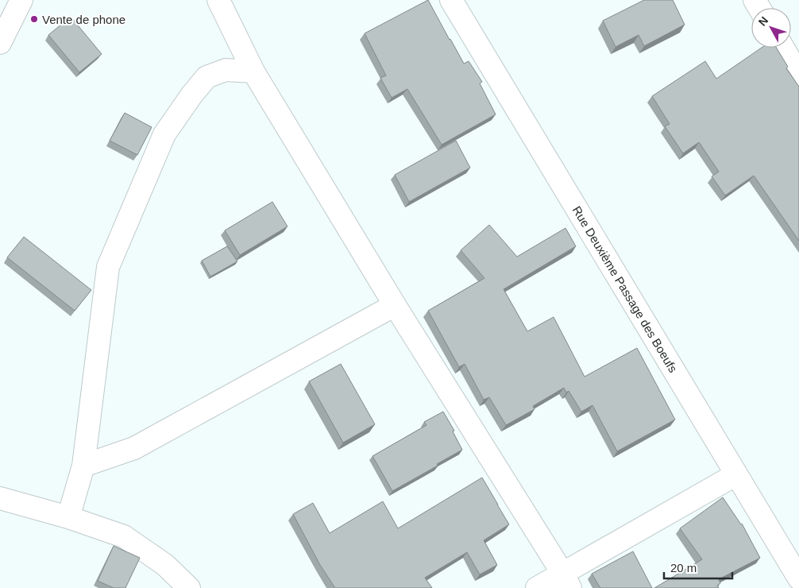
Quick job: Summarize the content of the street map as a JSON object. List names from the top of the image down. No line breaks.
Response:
{"streets":{"street":["Rue Deuxième Passage des Boeufs"]},"places":["Vente de phone"],"scale_bar":"20 m","north":"top left"}
